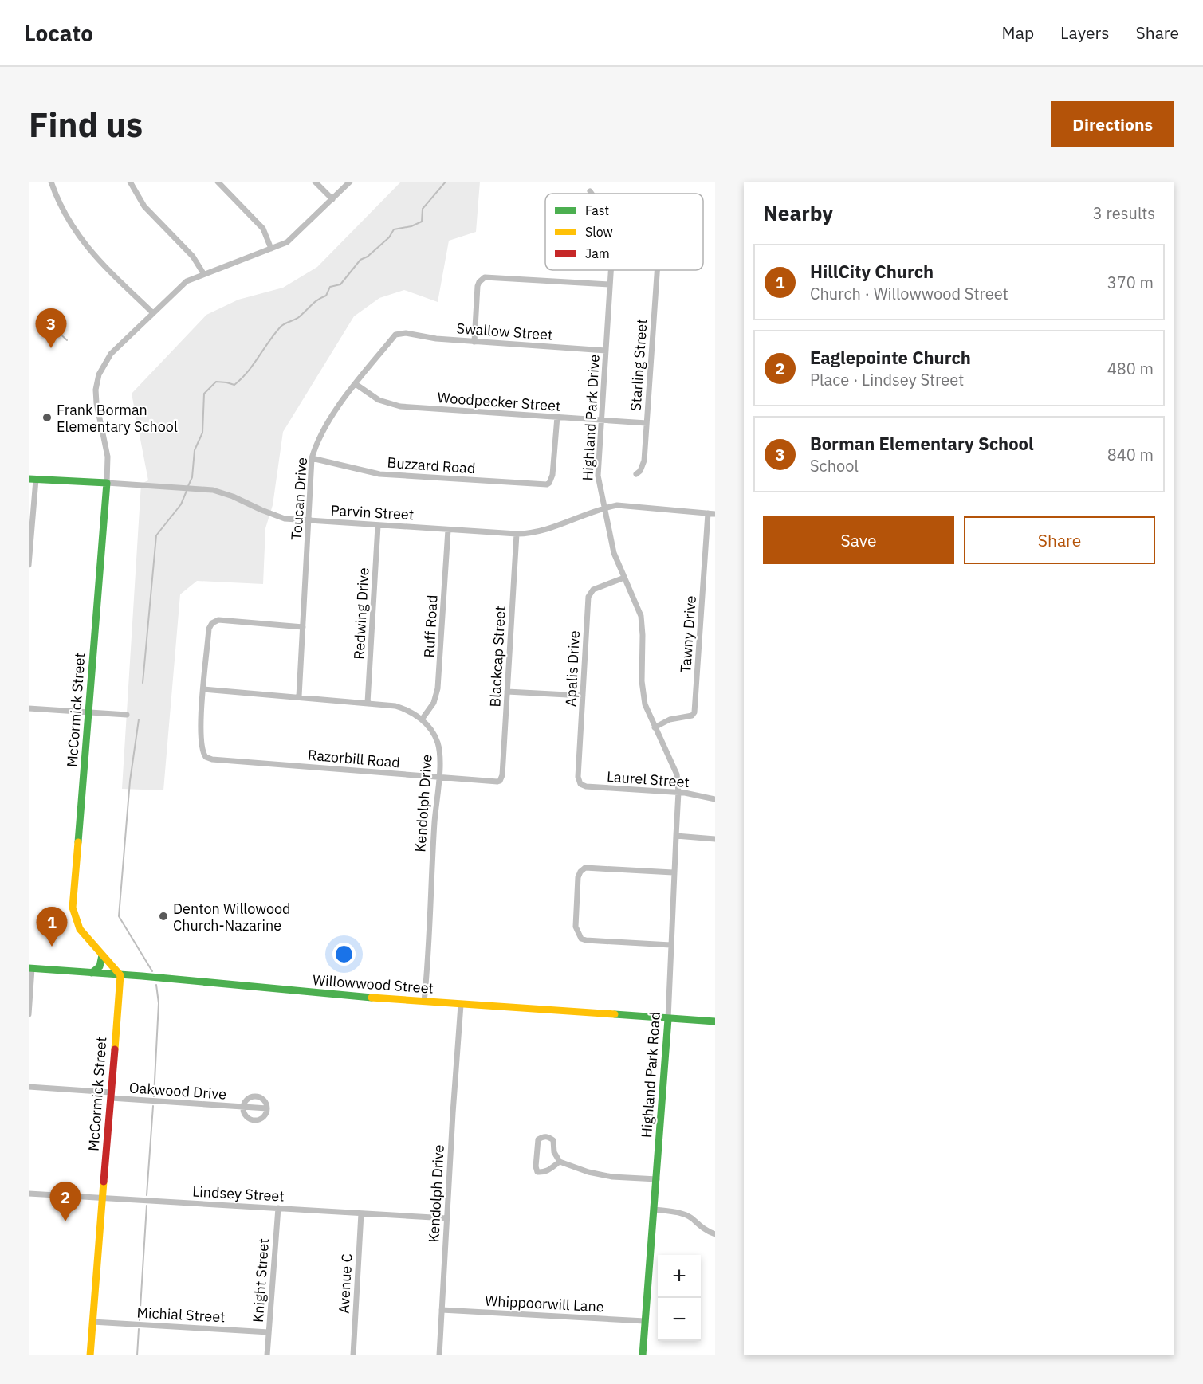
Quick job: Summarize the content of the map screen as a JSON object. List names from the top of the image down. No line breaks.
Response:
{"streets":{"street":["Swallow Street","Starling Street","Woodpecker Street","Highland Park Drive","Buzzard Road","Toucan Drive","Parvin Street","Redwing Drive","Ruff Road","Tawny Drive","Blackcap Street","Apalis Drive","McCormick Street","Razorbill Road","Laurel Street","Kendolph Drive","Willowwood Street","Highland Park Road","Oakwood Drive","Lindsey Street","Knight Street","Avenue C","Whippoorwill Lane","Michial Street"]},"crossings":[["Swallow Street","Highland Park Drive"],["Swallow Street","Toucan Drive"],["Starling Street","Woodpecker Street"],["Woodpecker Street","Highland Park Drive"],["Woodpecker Street","Buzzard Road"],["Woodpecker Street","Toucan Drive"],["Highland Park Drive","Parvin Street"],["Highland Park Drive","Tawny Drive"],["Highland Park Drive","Apalis Drive"],["Highland Park Drive","Laurel Street"],["Highland Park Drive","Highland Park Road"],["Buzzard Road","Toucan Drive"],["Toucan Drive","Parvin Street"],["Toucan Drive","Kendolph Drive"],["Parvin Street","Redwing Drive"],["Parvin Street","Ruff Road"],["Parvin Street","Tawny Drive"],["Parvin Street","Blackcap Street"],["Parvin Street","McCormick Street"],["Redwing Drive","Kendolph Drive"],["Ruff Road","Kendolph Drive"],["Blackcap Street","Razorbill Road"],["Apalis Drive","Laurel Street"],["McCormick Street","Willowwood Street"],["McCormick Street","Oakwood Drive"],["McCormick Street","Lindsey Street"],["McCormick Street","Michial Street"],["Razorbill Road","Kendolph Drive"],["Kendolph Drive","Willowwood Street"],["Kendolph Drive","Lindsey Street"],["Kendolph Drive","Whippoorwill Lane"],["Willowwood Street","Highland Park Road"],["Highland Park Road","Whippoorwill Lane"],["Lindsey Street","Knight Street"],["Lindsey Street","Avenue C"],["Knight Street","Michial Street"]],"places":["Frank Borman Elementary School","Denton Willowood Church-Nazarine"],"legend":["Fast","Slow","Jam"],"page":{"header":"Locato","nav":["Map","Layers","Share"],"buttons":["Directions",["Save","Share"]],"title":"Find us","heading":["Nearby","3 results"],"list":[{"mark":"1","name":"HillCity Church","note":"Church · Willowwood Street","value":"370 m"},{"mark":"2","name":"Eaglepointe Church","note":"Place · Lindsey Street","value":"480 m"},{"mark":"3","name":"Borman Elementary School","note":"School","value":"840 m"}],"pins":["3","1","2"],"map_buttons":["+","−"]}}
